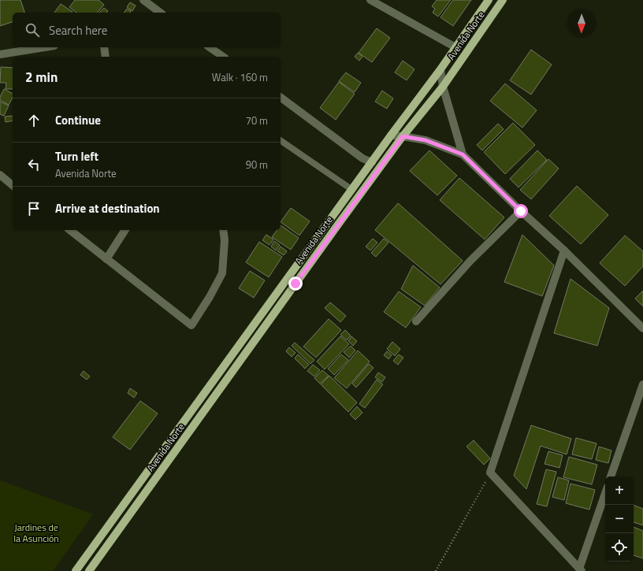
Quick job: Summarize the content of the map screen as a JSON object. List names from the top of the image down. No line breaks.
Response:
{"streets":{"main road":["Avenida Norte"]},"parks":["Jardines de la Asunción"],"north":"bottom","page":{"search":"Search here","heading":["2 min","Walk · 160 m"],"list":[["Continue","70 m"],["Turn left","Avenida Norte","90 m"],"Arrive at destination"],"map_buttons":["+","−"]}}
